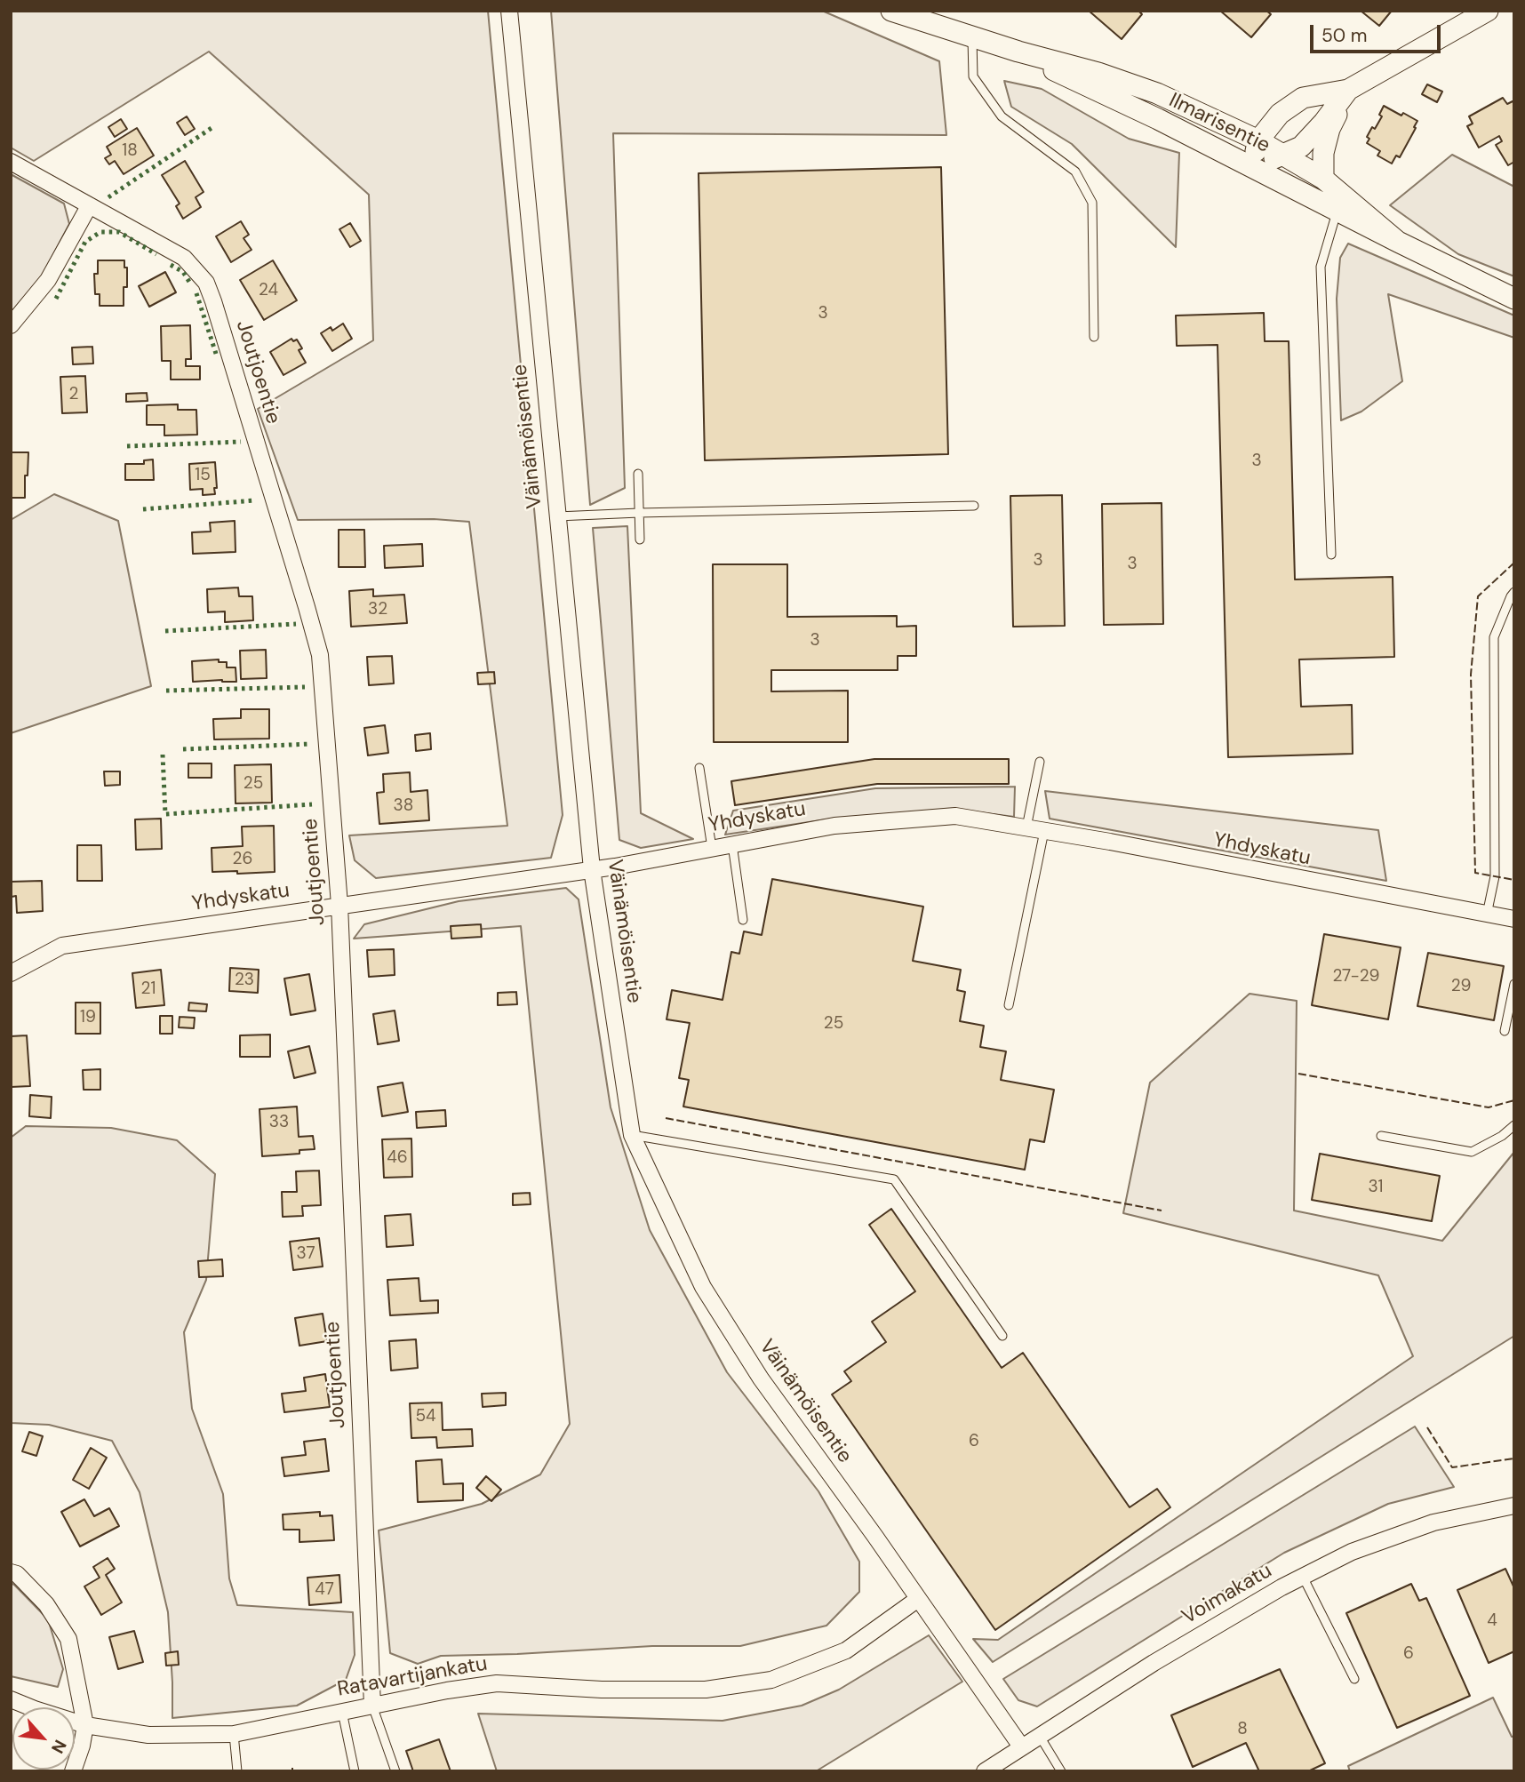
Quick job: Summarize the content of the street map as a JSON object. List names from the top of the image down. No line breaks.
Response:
{"streets":{"street":["Ilmarisentie","Joutjoentie","Väinämöisentie","Yhdyskatu","Voimakatu","Ratavartijankatu"]},"crossings":[["Joutjoentie","Yhdyskatu"],["Joutjoentie","Ratavartijankatu"],["Väinämöisentie","Yhdyskatu"],["Väinämöisentie","Voimakatu"],["Väinämöisentie","Ratavartijankatu"]],"house_numbers":["18","24","3","2","3","15","3","3","32","3","25","38","26","27-29","23","29","21","19","25","33","46","31","37","54","6","47","4","6","8"],"scale_bar":"50 m","north":"bottom right"}
